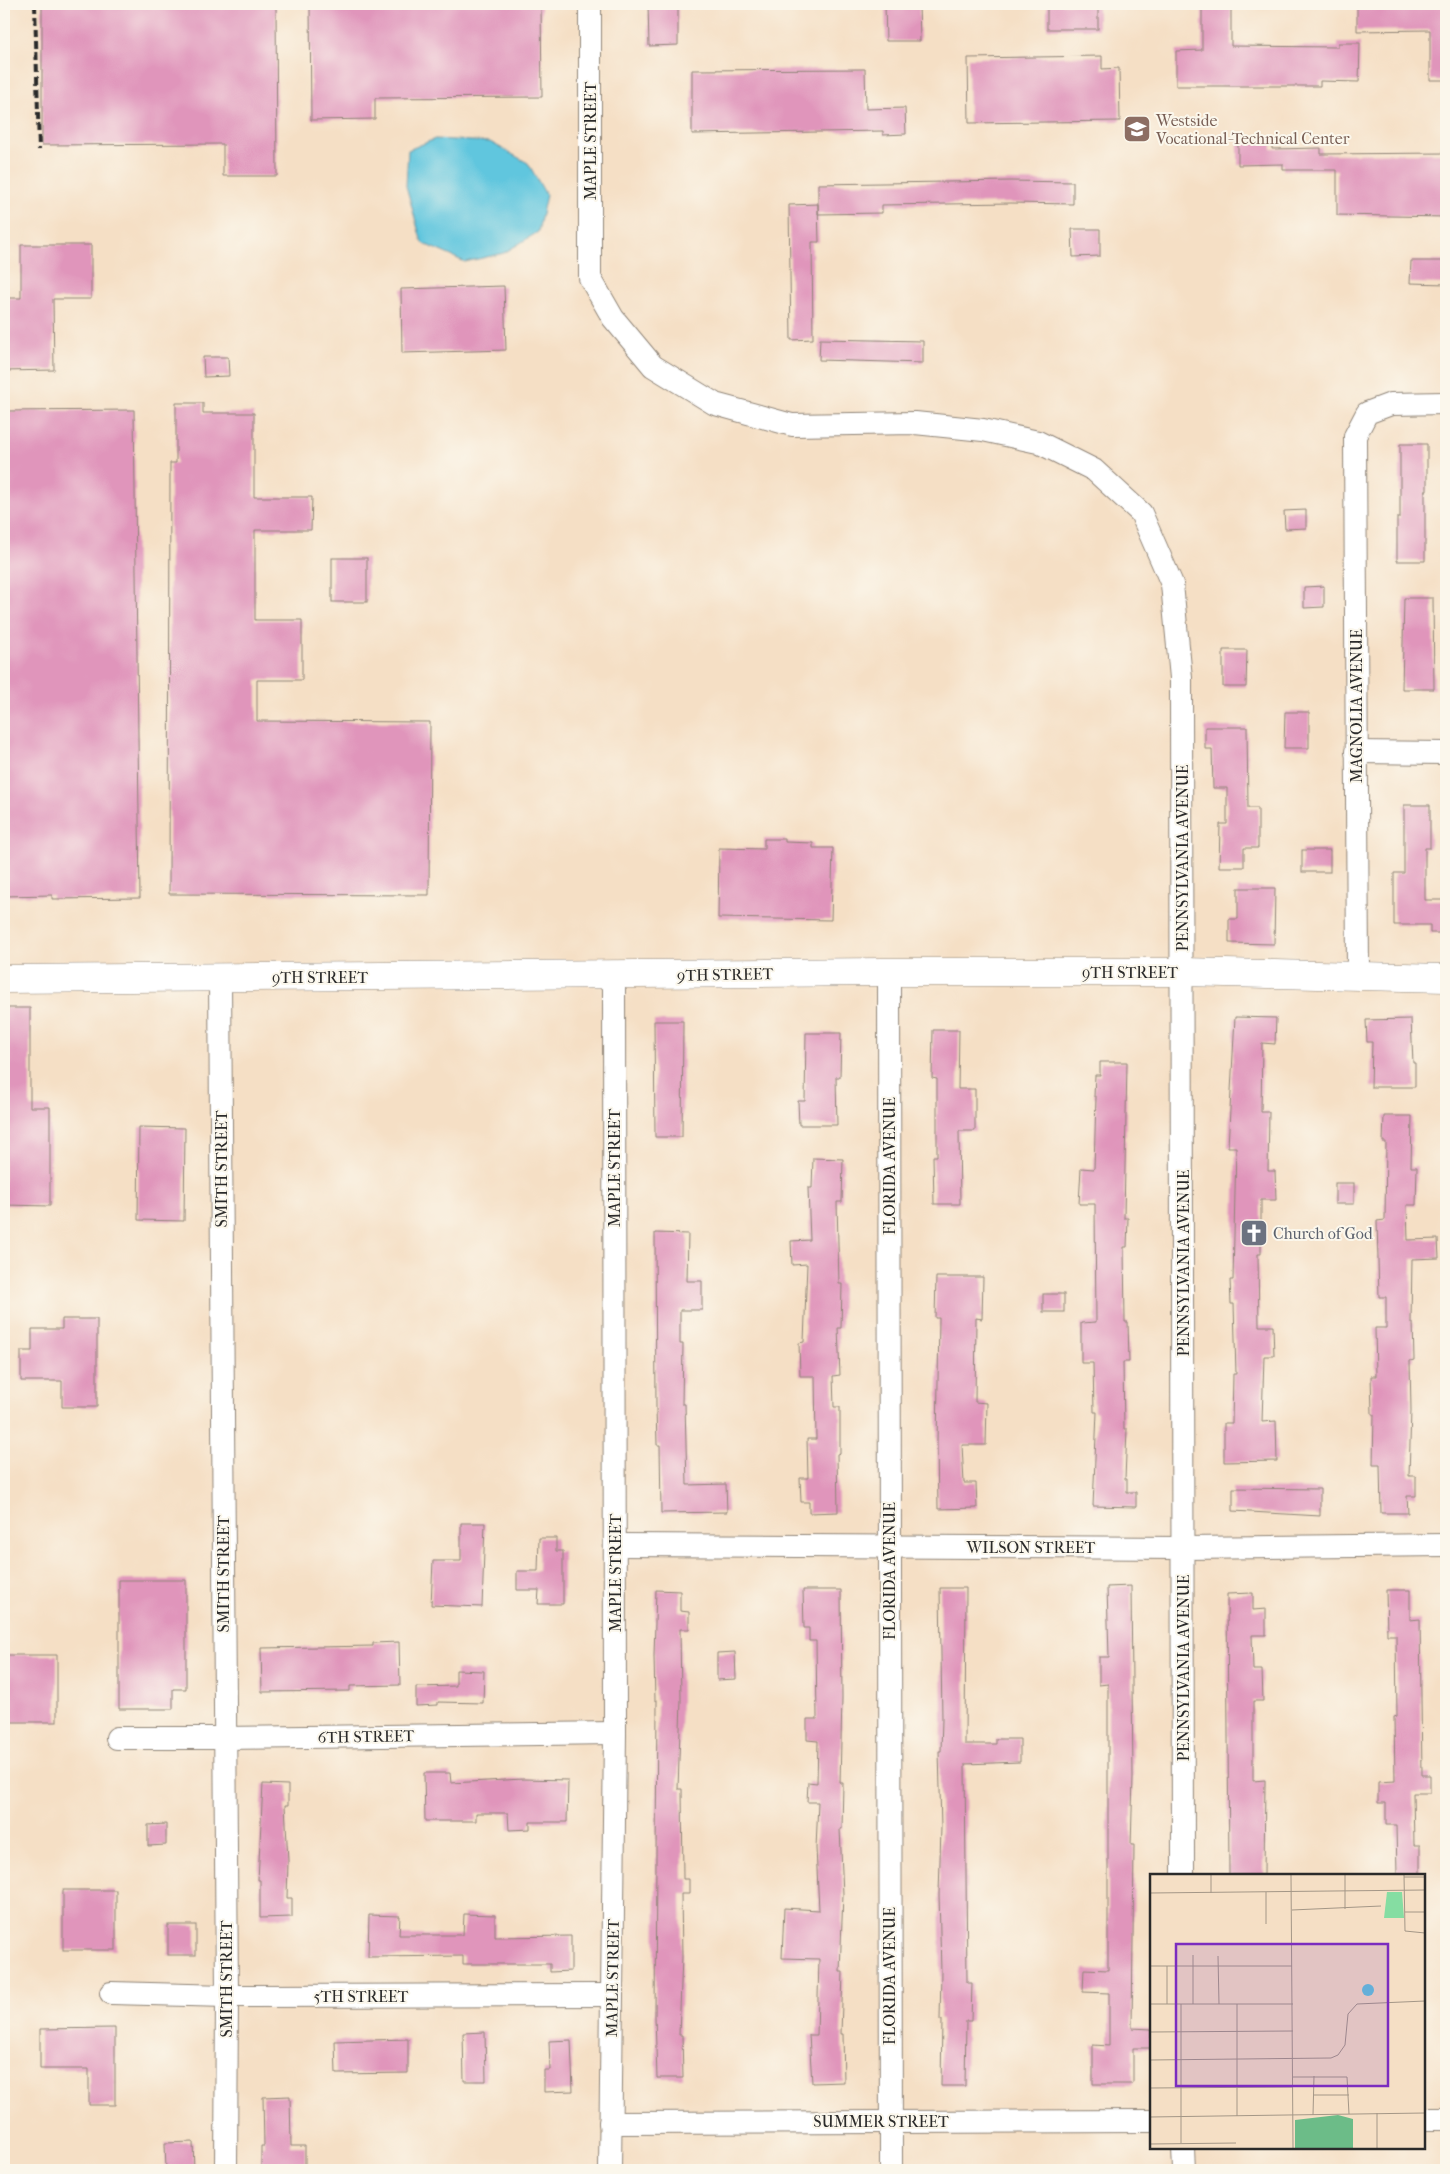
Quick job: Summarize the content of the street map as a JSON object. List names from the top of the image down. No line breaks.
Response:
{"streets":{"street":["MAPLE STREET","MAGNOLIA AVENUE","PENNSYLVANIA AVENUE","9TH STREET","FLORIDA AVENUE","SMITH STREET","WILSON STREET","6TH STREET","5TH STREET","SUMMER STREET"]},"crossings":[["MAPLE STREET","PENNSYLVANIA AVENUE"],["MAPLE STREET","9TH STREET"],["MAPLE STREET","WILSON STREET"],["MAPLE STREET","6TH STREET"],["MAPLE STREET","5TH STREET"],["MAPLE STREET","SUMMER STREET"],["MAGNOLIA AVENUE","9TH STREET"],["PENNSYLVANIA AVENUE","9TH STREET"],["PENNSYLVANIA AVENUE","WILSON STREET"],["9TH STREET","FLORIDA AVENUE"],["9TH STREET","SMITH STREET"],["FLORIDA AVENUE","WILSON STREET"],["FLORIDA AVENUE","SUMMER STREET"],["SMITH STREET","6TH STREET"],["SMITH STREET","5TH STREET"]],"places":{"school or university":["Westside Vocational-Technical Center"],"church":["Church of God"]}}
